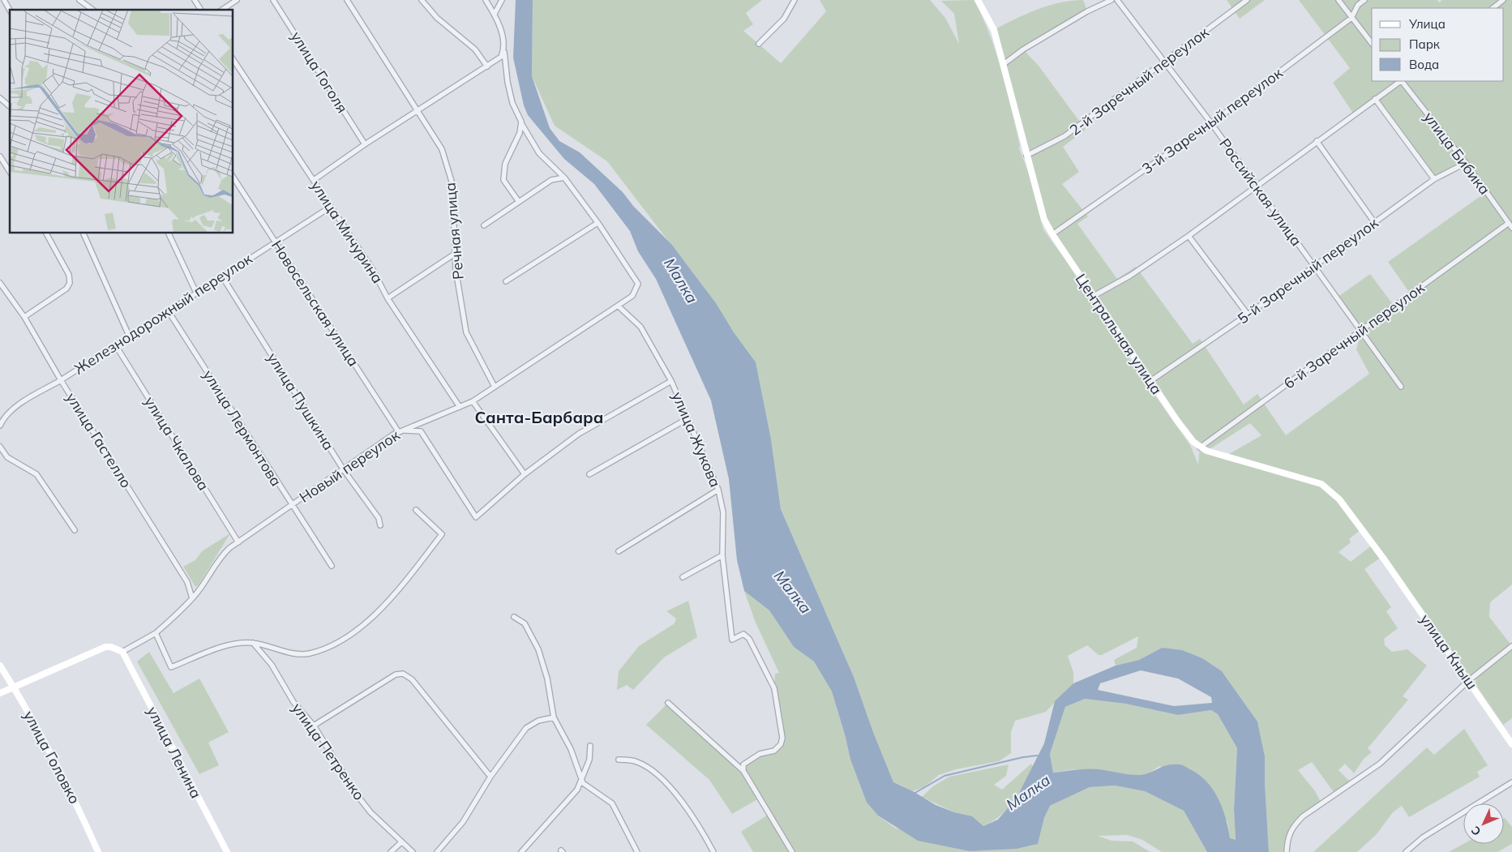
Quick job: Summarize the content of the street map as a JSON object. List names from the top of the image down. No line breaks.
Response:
{"streets":{"street":["улица Гоголя","2-й Заречный переулок","3-й Заречный переулок","улица Бибика","Российская улица","Речная улица","улица Мичурина","5-й Заречный переулок","Новосельская улица","Железнодорожный переулок","Центральная улица","6-й Заречный переулок","улица Пушкина","улица Лермонтова","улица Жукова","улица Гастелло","улица Чкалова","Новый переулок","улица Кныш","улица Петренко","улица Ленина","улица Головко"]},"crossings":[["2-й Заречный переулок","Российская улица"],["2-й Заречный переулок","Центральная улица"],["3-й Заречный переулок","Российская улица"],["3-й Заречный переулок","Центральная улица"],["улица Бибика","5-й Заречный переулок"],["улица Бибика","6-й Заречный переулок"],["Российская улица","5-й Заречный переулок"],["Российская улица","6-й Заречный переулок"],["Речная улица","Новый переулок"],["улица Мичурина","Железнодорожный переулок"],["улица Мичурина","Новый переулок"],["5-й Заречный переулок","Центральная улица"],["Новосельская улица","Железнодорожный переулок"],["Новосельская улица","Новый переулок"],["Железнодорожный переулок","улица Пушкина"],["Железнодорожный переулок","улица Лермонтова"],["Железнодорожный переулок","улица Гастелло"],["Железнодорожный переулок","улица Чкалова"],["Центральная улица","6-й Заречный переулок"],["Центральная улица","улица Кныш"],["улица Пушкина","Новый переулок"],["улица Лермонтова","Новый переулок"],["улица Жукова","Новый переулок"],["улица Гастелло","Новый переулок"],["улица Чкалова","Новый переулок"],["Новый переулок","улица Ленина"]],"districts":["Санта-Барбара"],"water":["Малка"],"legend":["Улица","Парк","Вода"],"north":"bottom left"}
